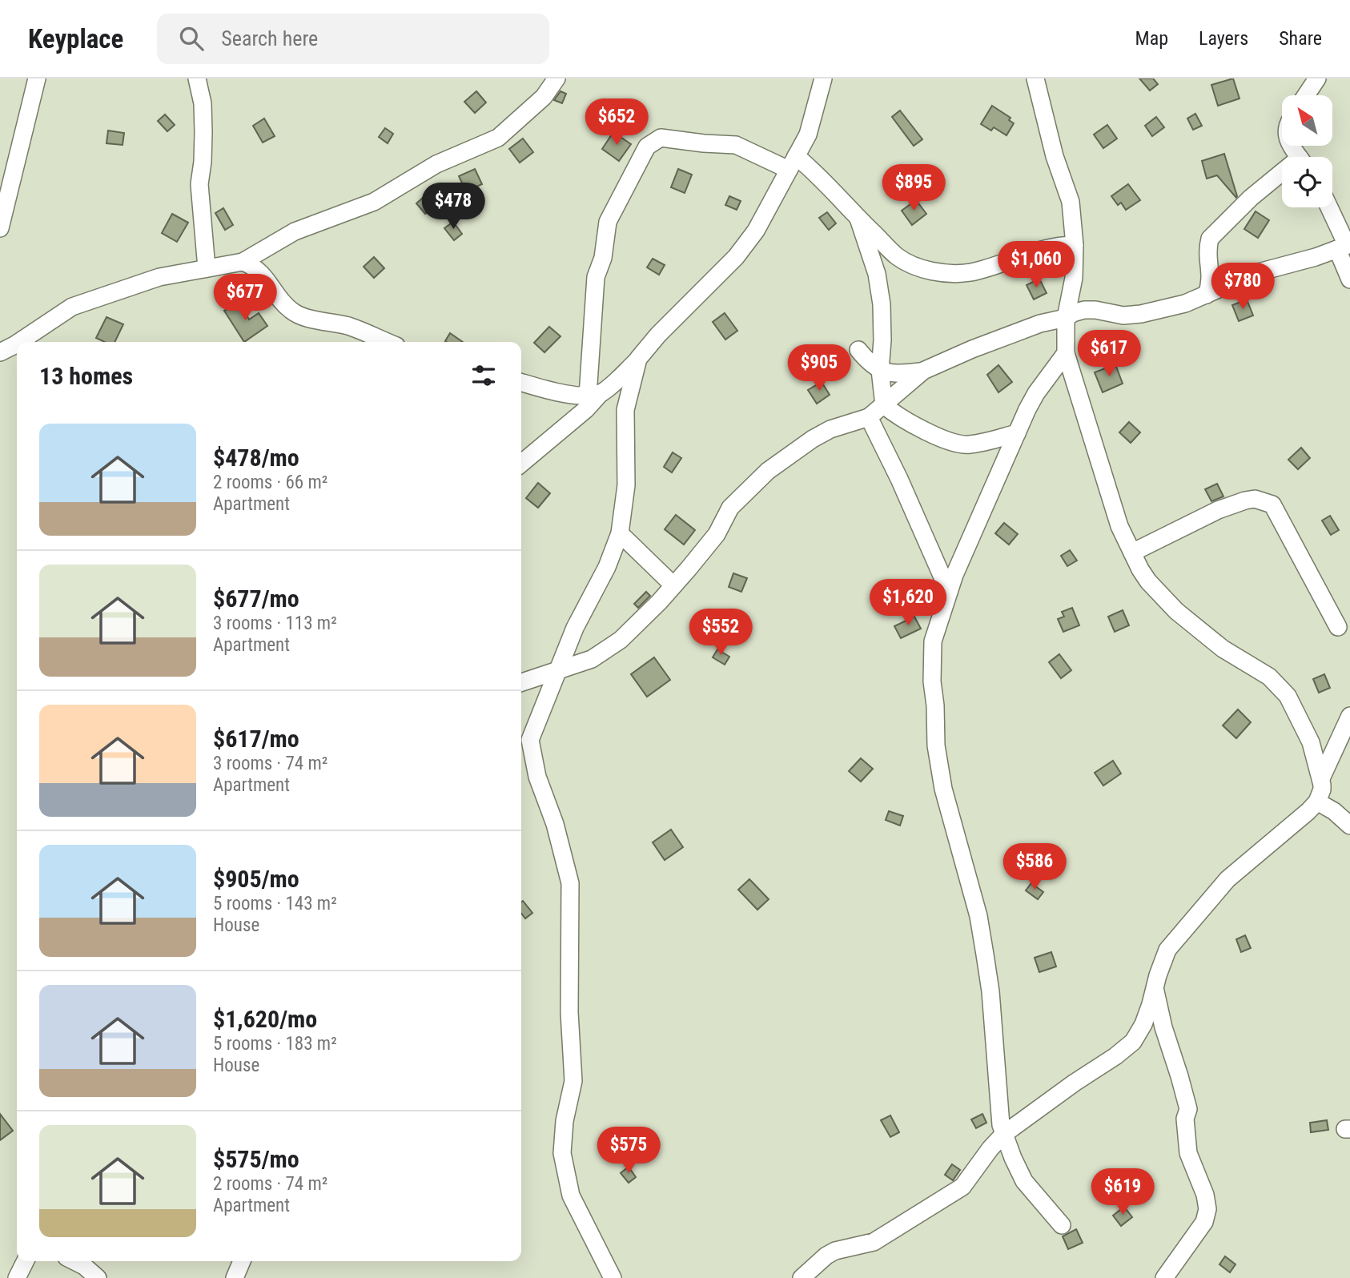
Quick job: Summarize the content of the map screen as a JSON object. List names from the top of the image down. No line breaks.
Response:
{"north":"top left","page":{"header":"Keyplace","search":"Search here","nav":["Map","Layers","Share"],"price":["$652","$895","$478","$1,060","$780","$677","$617","$905","$1,620","$552","$586","$575","$619"],"heading":"13 homes","list":[{"name":"$478/mo","note":"2 rooms · 66 m² · Apartment"},{"name":"$677/mo","note":"3 rooms · 113 m² · Apartment"},{"name":"$617/mo","note":"3 rooms · 74 m² · Apartment"},{"name":"$905/mo","note":"5 rooms · 143 m² · House"},{"name":"$1,620/mo","note":"5 rooms · 183 m² · House"},{"name":"$575/mo","note":"2 rooms · 74 m² · Apartment"}]}}
